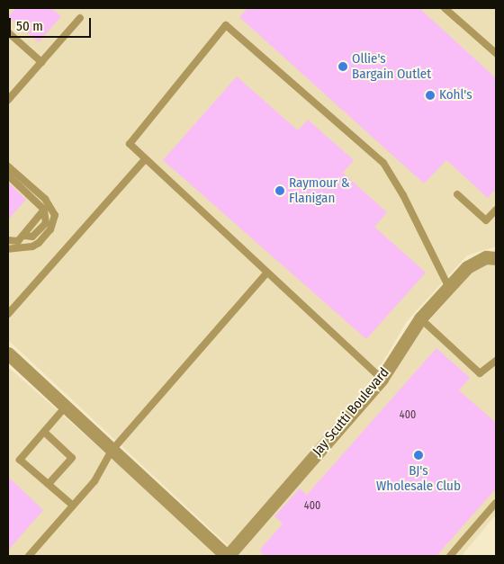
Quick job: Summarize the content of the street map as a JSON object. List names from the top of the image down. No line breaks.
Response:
{"streets":{"street":["Jay Scutti Boulevard"]},"places":["Ollie's Bargain Outlet","Kohl's","Raymour & Flanigan","BJ's Wholesale Club"],"house_numbers":["400","400"],"scale_bar":"50 m"}
